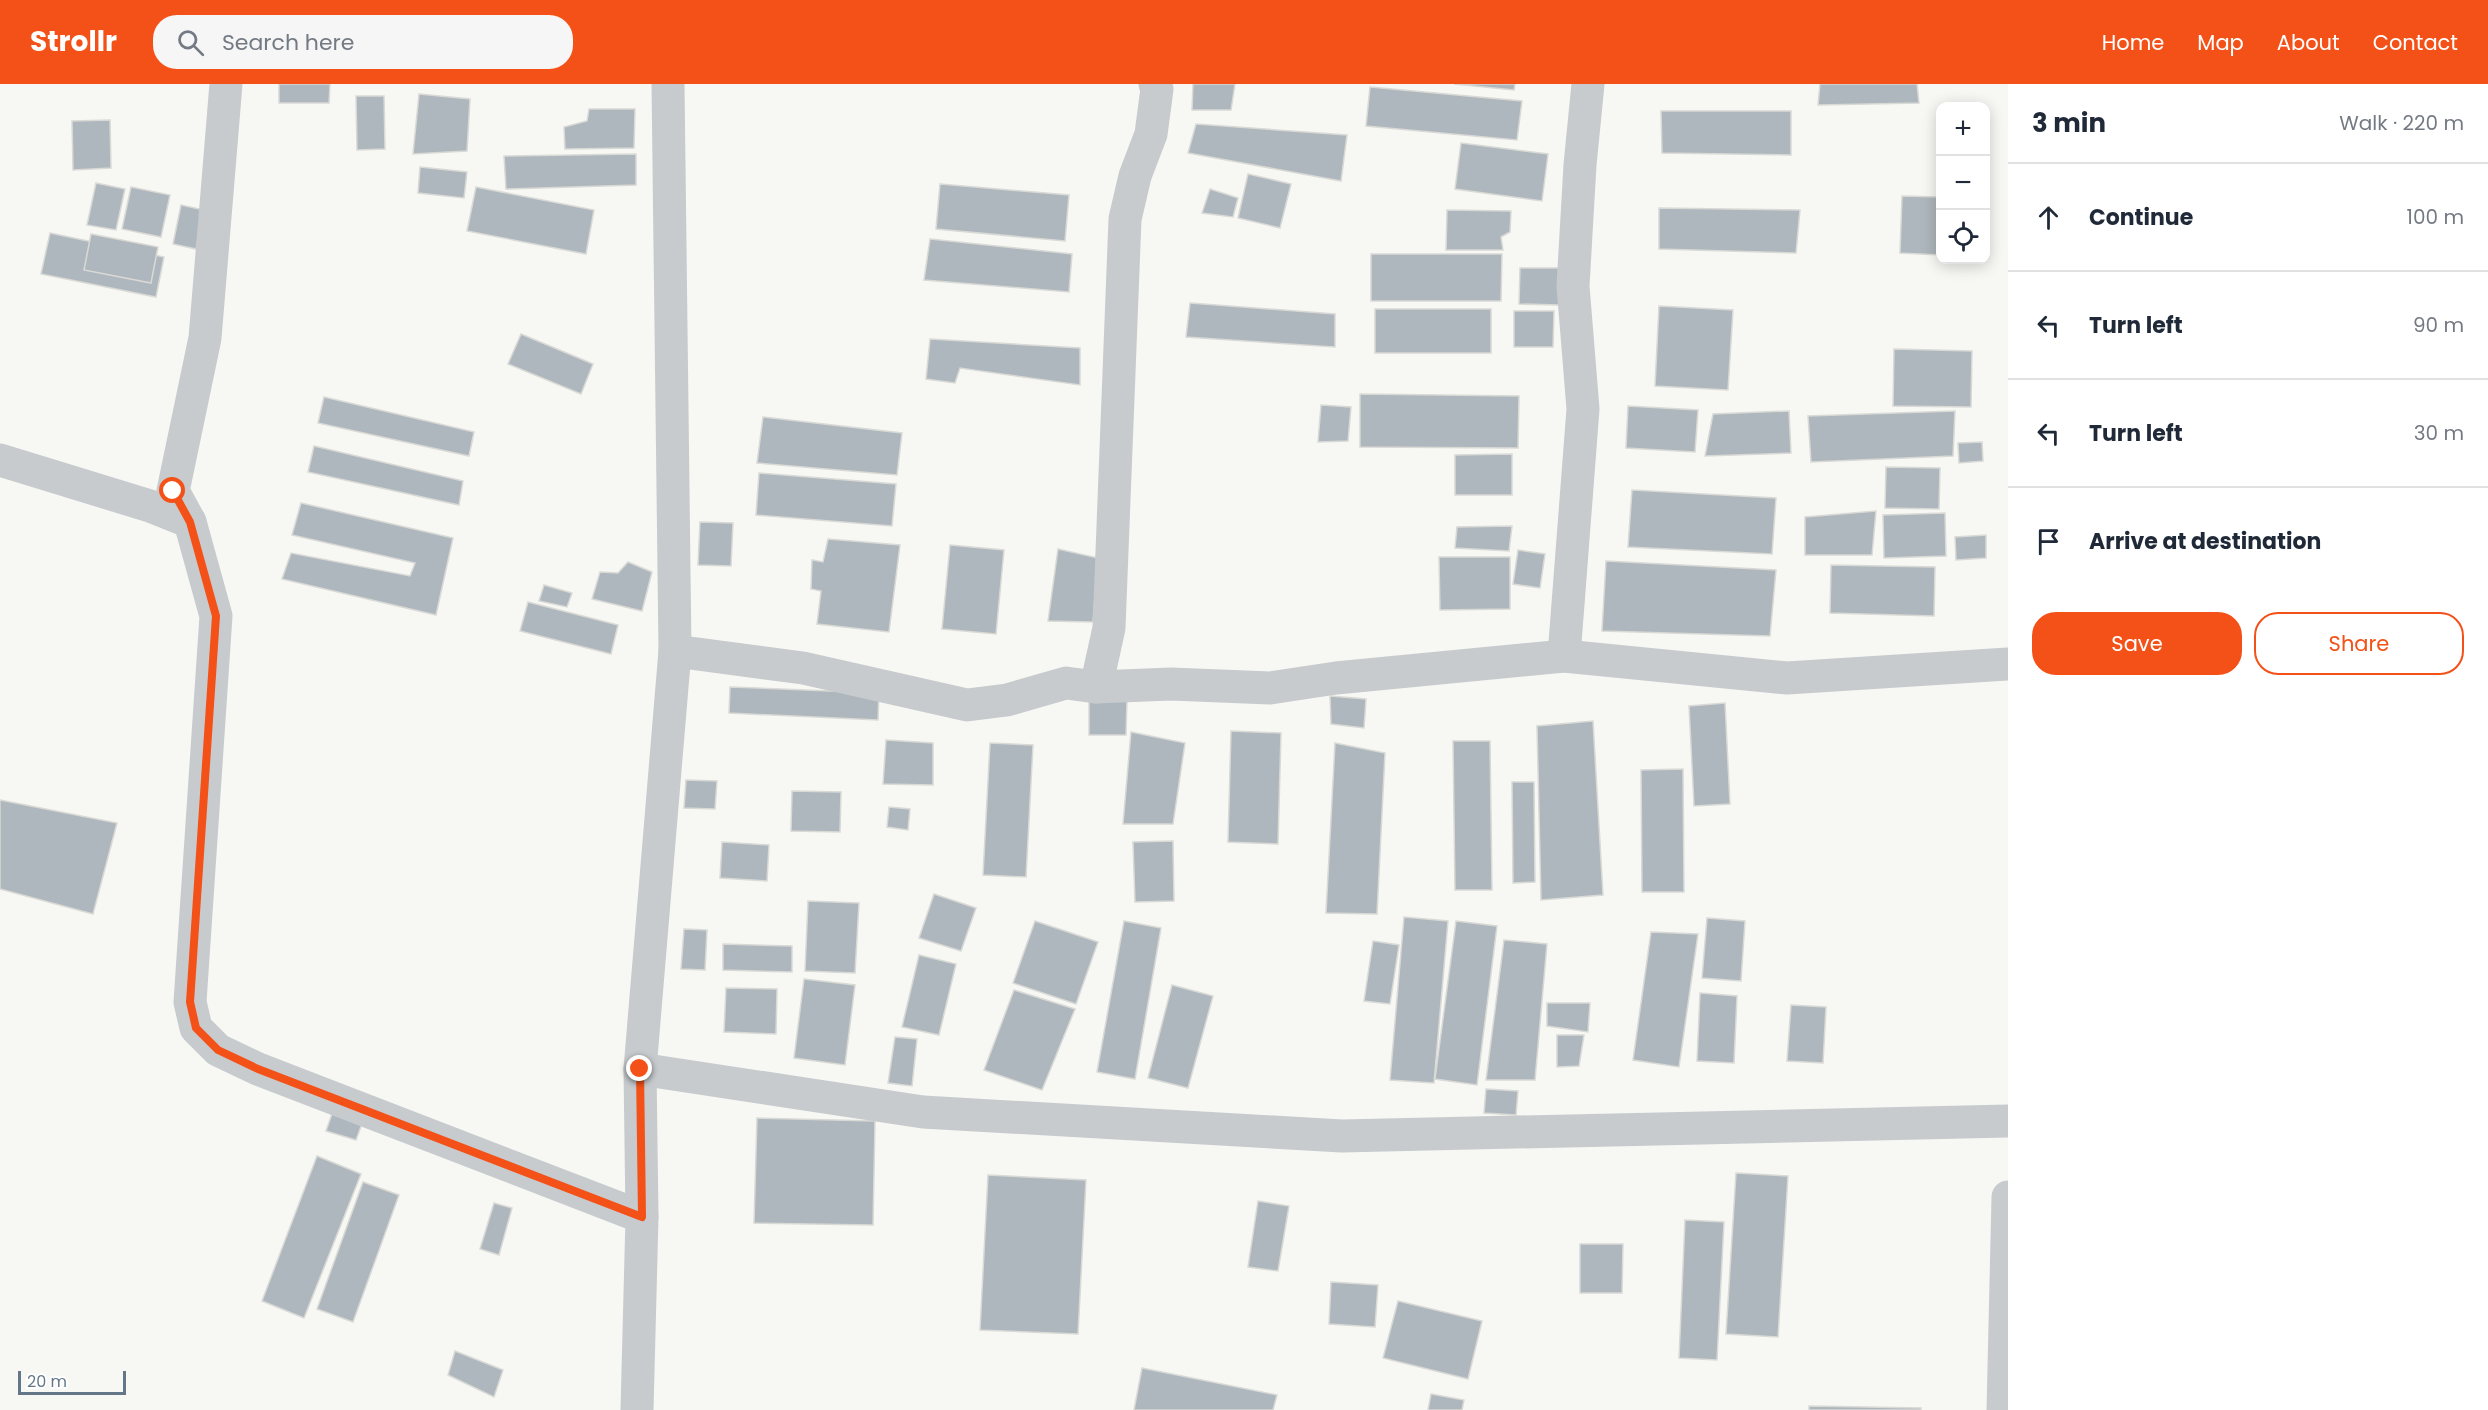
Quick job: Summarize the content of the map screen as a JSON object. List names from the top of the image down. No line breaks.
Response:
{"scale_bar":"20 m","page":{"header":"Strollr","search":"Search here","nav":["Home","Map","About","Contact"],"heading":["3 min","Walk · 220 m"],"map_buttons":["+","−"],"list":[["Continue","100 m"],["Turn left","90 m"],["Turn left","30 m"],"Arrive at destination"],"buttons":["Save","Share"],"scale":"20 m"}}
